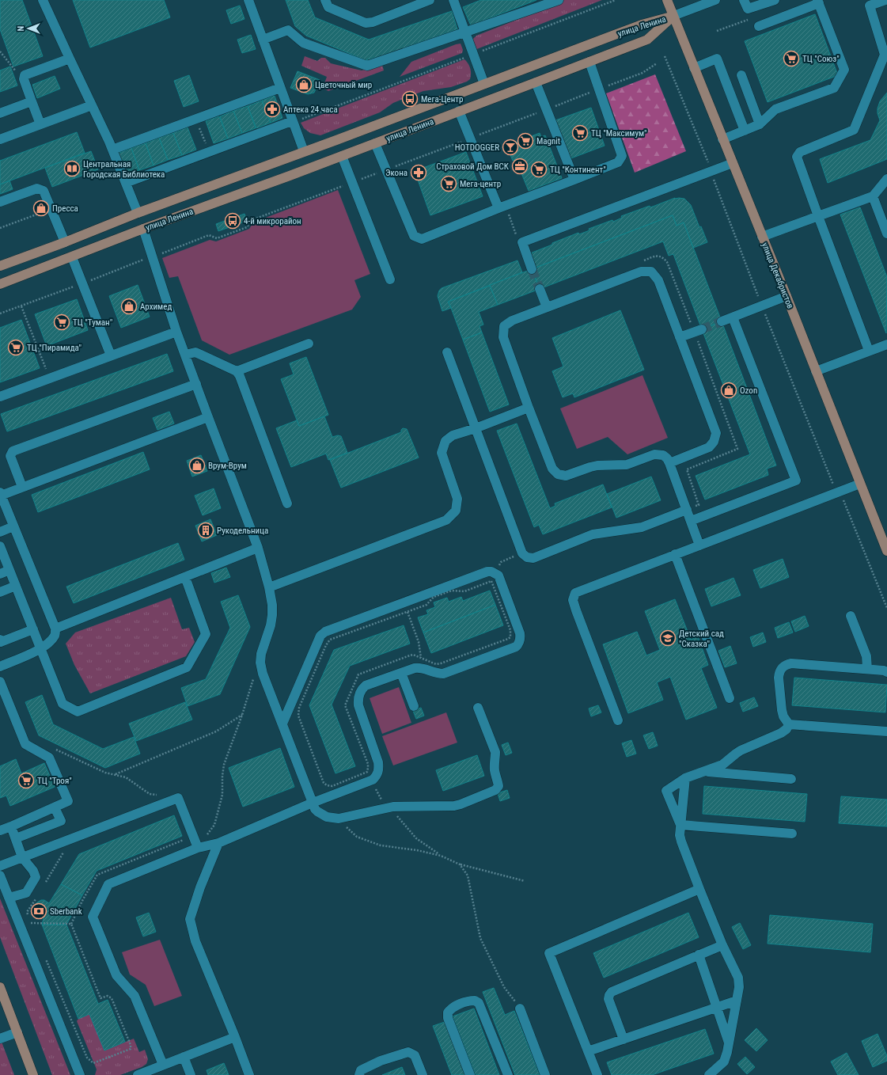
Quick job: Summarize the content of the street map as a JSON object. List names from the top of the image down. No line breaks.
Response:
{"streets":{"main road":["улица Ленина","улица Декабристов"]},"crossings":[["улица Ленина","улица Декабристов"]],"places":{"supermarket":["ТЦ \"Союз\"","ТЦ \"Максимум\"","Magnit","ТЦ \"Континент\"","Мега-центр","ТЦ \"Туман\"","ТЦ \"Пирамида\"","ТЦ \"Троя\""],"shop":["Цветочный мир","Пресса","Архимед","Ozon","Врум-Врум"],"bus stop":["Мега-Центр","4-й микрорайон"],"pharmacy":["Аптека 24 часа","Экона"],"bar":["HOTDOGGER"],"office":["Страховой Дом ВСК"],"library":["Центральная Городская Библиотека"],"building":["Рукодельница"],"school or university":["Детский сад \"Сказка\""],"bank":["Sberbank"]},"north":"left"}
